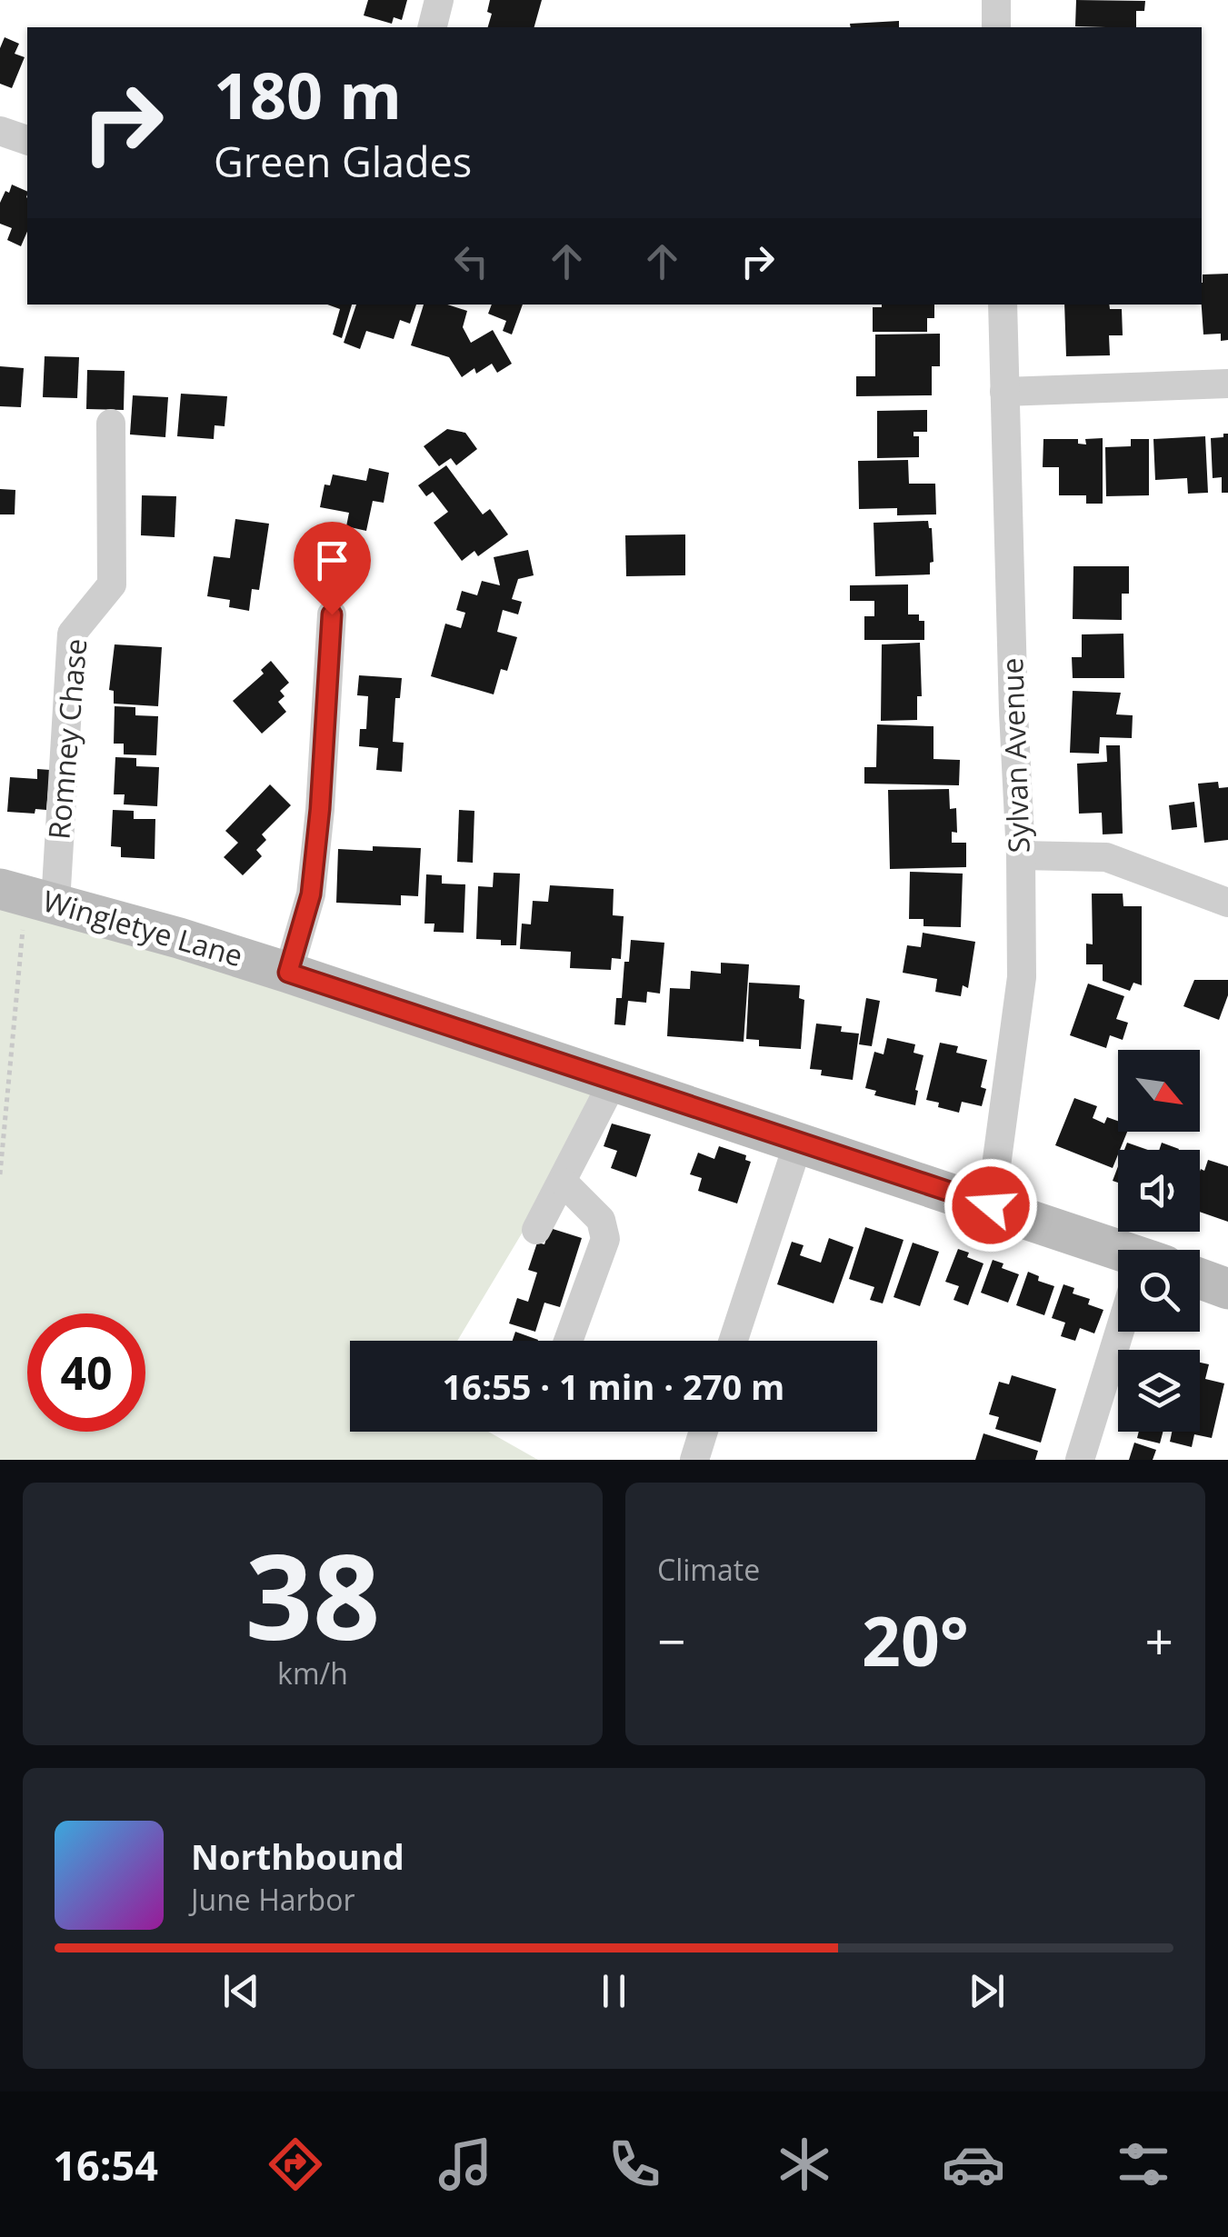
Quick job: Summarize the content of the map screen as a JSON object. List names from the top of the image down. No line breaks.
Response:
{"streets":{"street":["Romney Chase","Sylvan Avenue","Wingletye Lane"]},"crossings":[["Romney Chase","Wingletye Lane"],["Sylvan Avenue","Wingletye Lane"]],"north":"bottom right","page":{"turn":["180 m","Green Glades"],"limit":"40","trip":"16:55 · 1 min · 270 m","tile":[["38","km/h"],"Climate"],"heat":["−","20°","+"],"song":["Northbound","June Harbor"],"tabs":"16:54"}}
